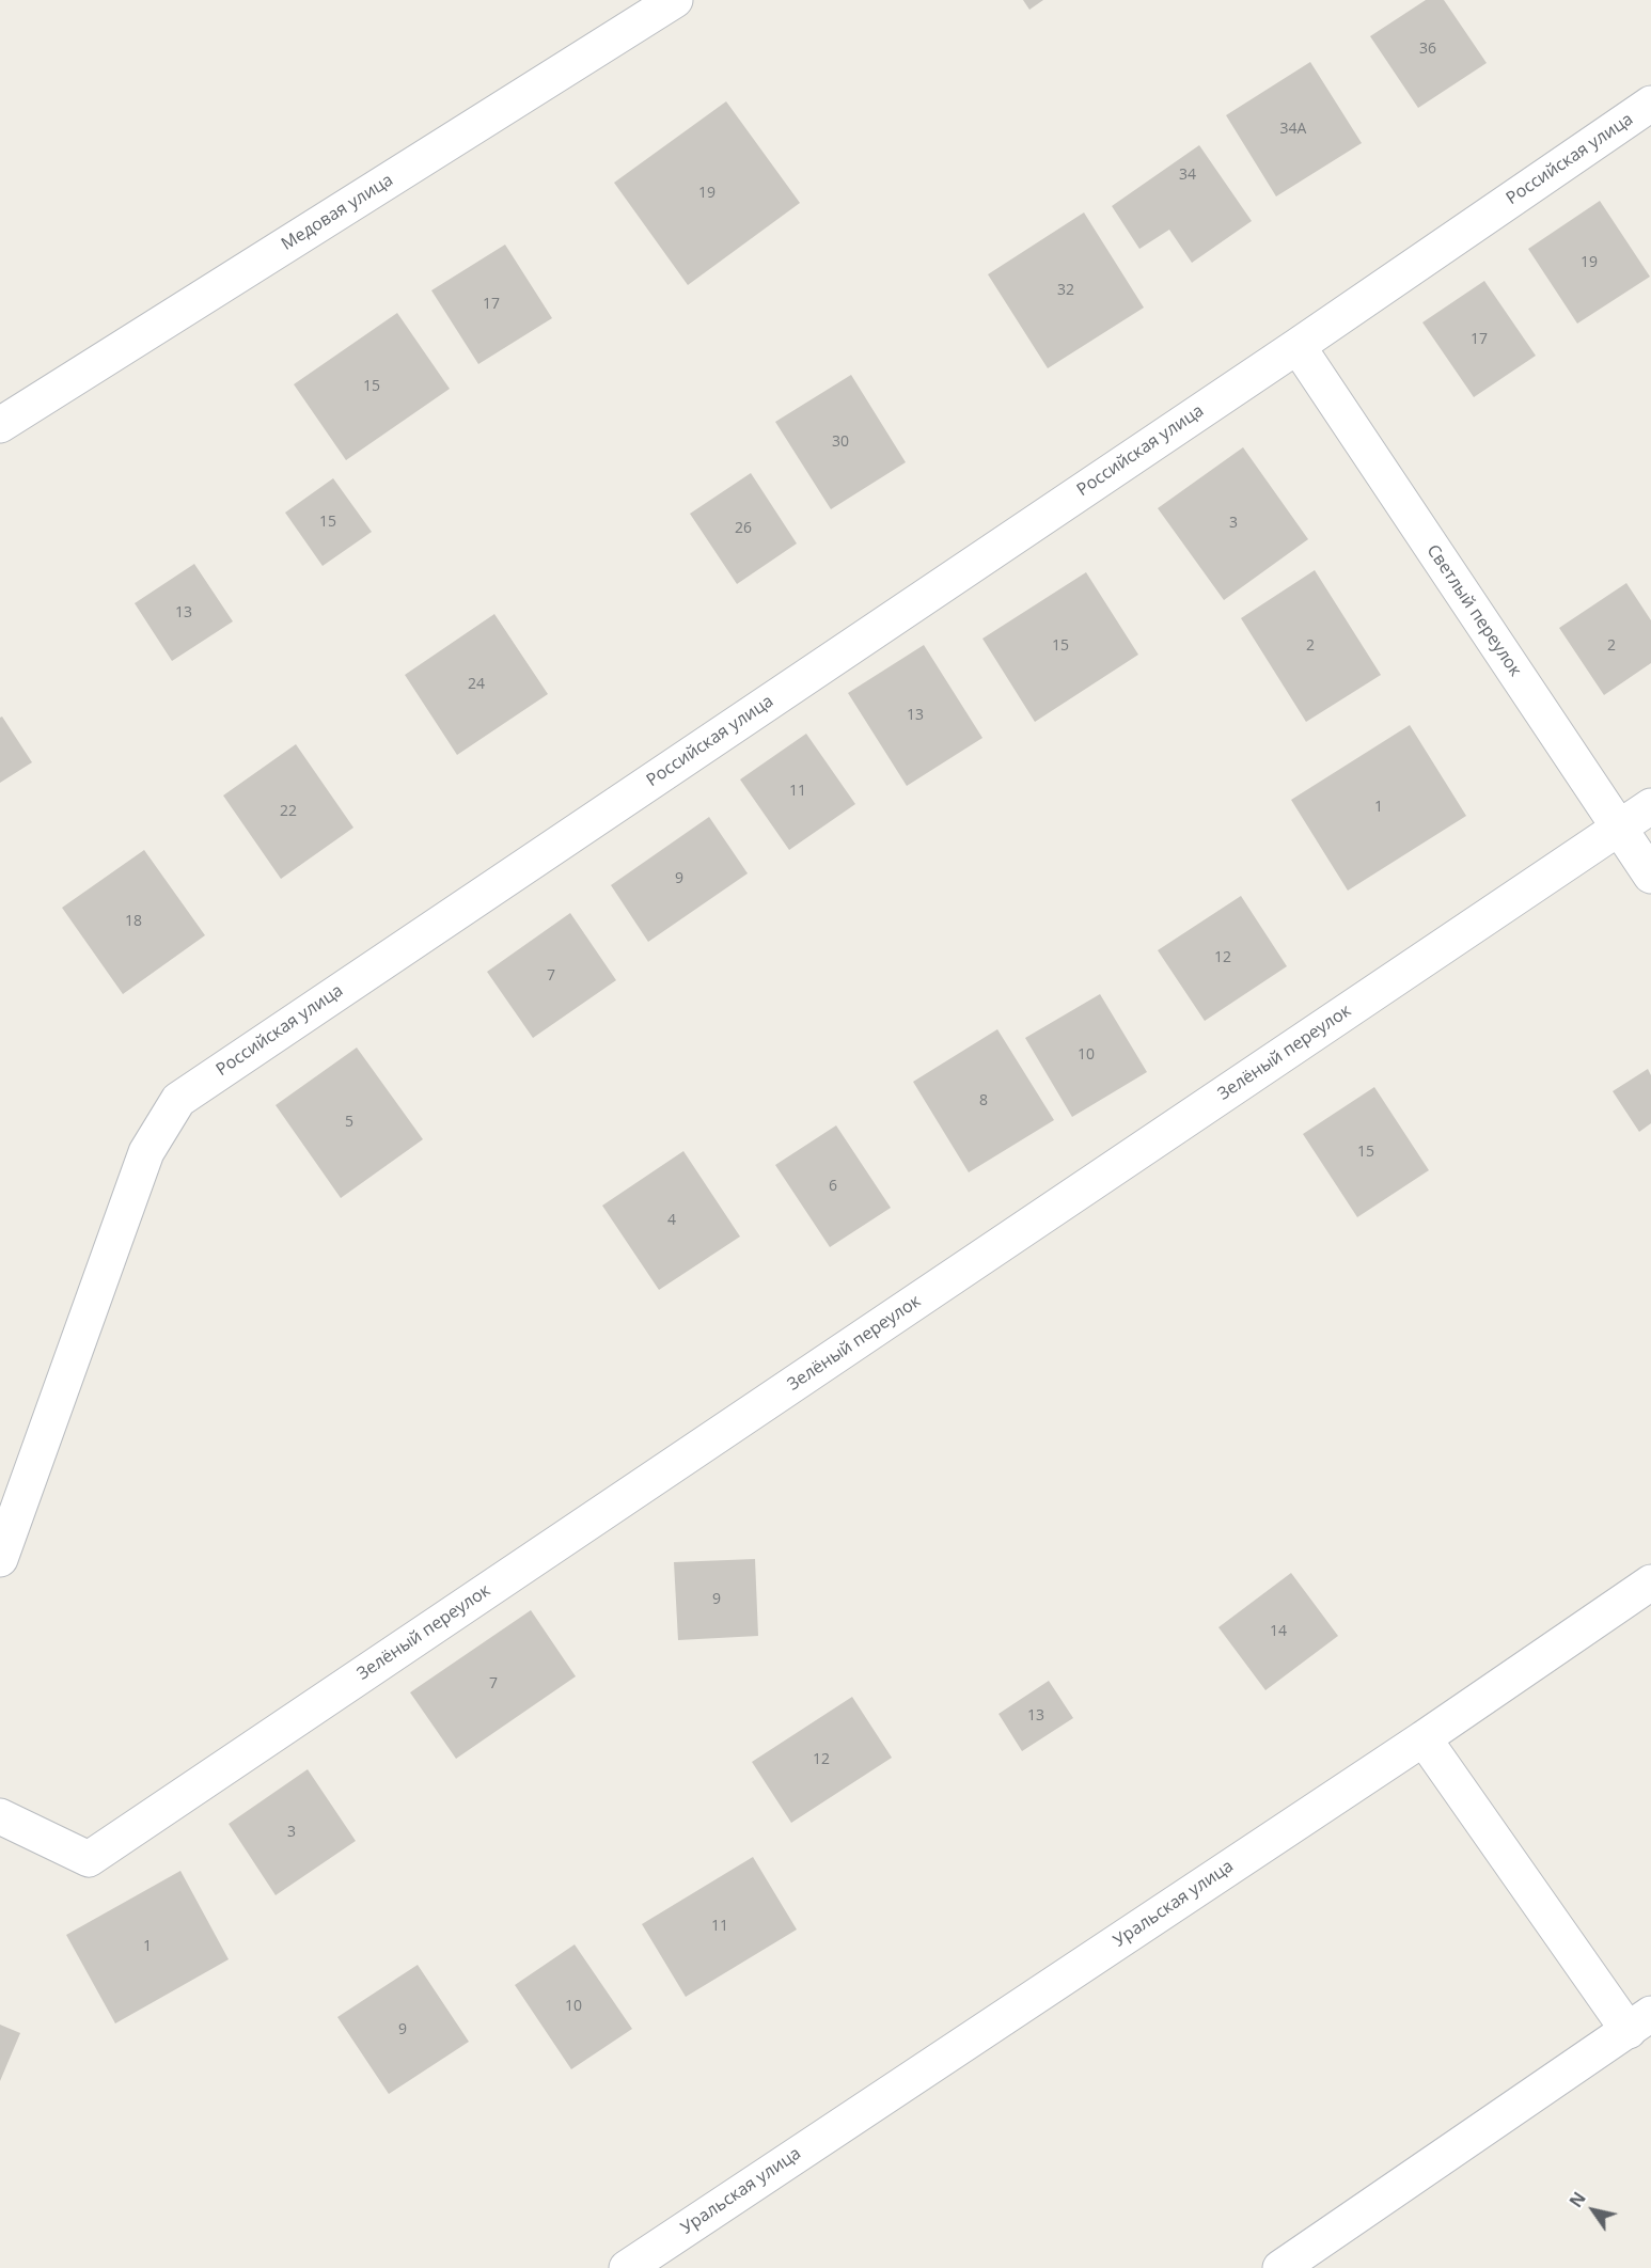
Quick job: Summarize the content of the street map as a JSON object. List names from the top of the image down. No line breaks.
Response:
{"streets":{"street":["Российская улица","Медовая улица","Светлый переулок","Зелёный переулок","Уральская улица"]},"crossings":[["Российская улица","Светлый переулок"],["Светлый переулок","Зелёный переулок"]],"house_numbers":["36","34А","34","19","19","32","17","17","15","30","15","3","26","13","15","2","2","24","13","11","1","22","9","18","12","7","10","8","5","15","6","4","9","14","7","13","12","3","11","1","10","9"],"north":"top left"}
